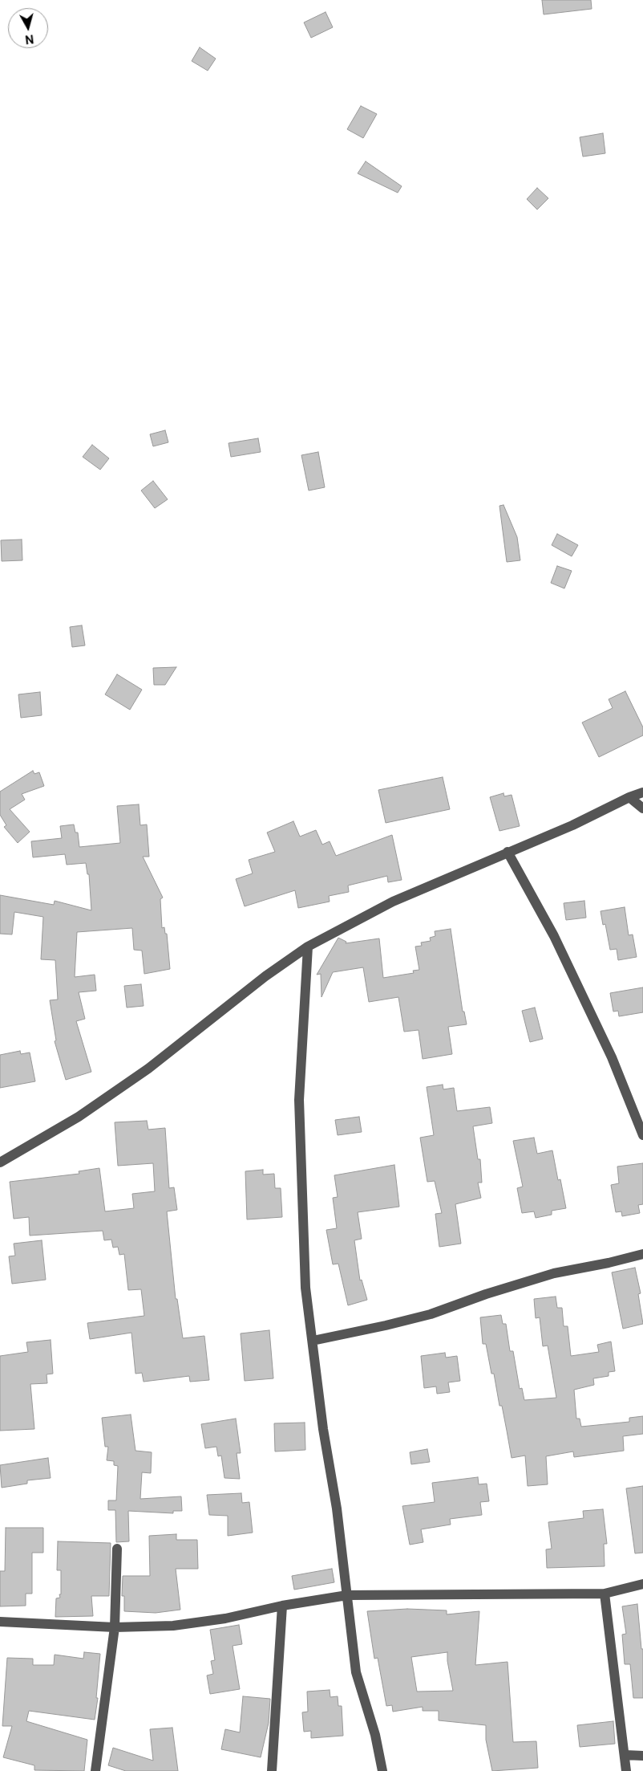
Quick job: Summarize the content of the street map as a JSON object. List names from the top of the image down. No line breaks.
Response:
{"north":"bottom"}
